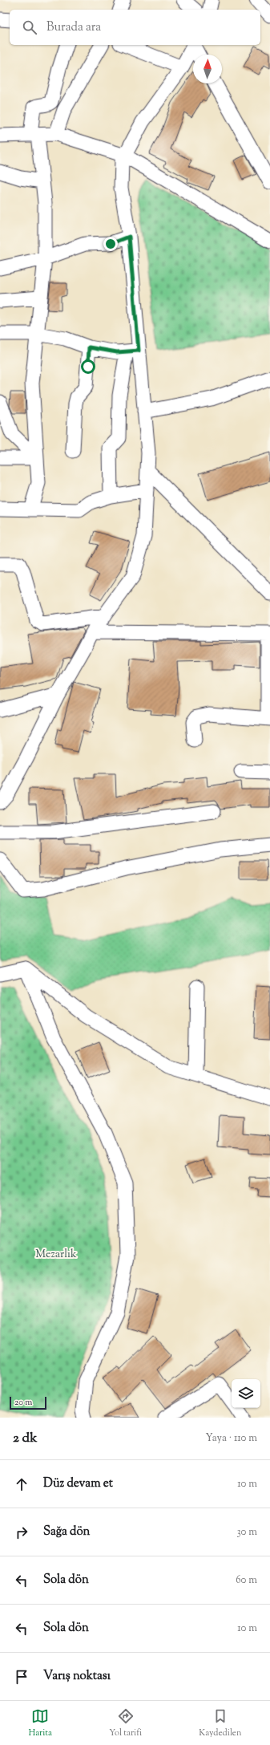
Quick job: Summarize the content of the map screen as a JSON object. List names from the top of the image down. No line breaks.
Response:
{"parks":["Mezarlık"],"scale_bar":"20 m","north":"top","page":{"search":"Burada ara","scale":"20 m","heading":["2 dk","Yaya · 110 m"],"list":[["Düz devam et","10 m"],["Sağa dön","30 m"],["Sola dön","60 m"],["Sola dön","10 m"],"Varış noktası"],"nav":["Harita","Yol tarifi","Kaydedilen"]}}
